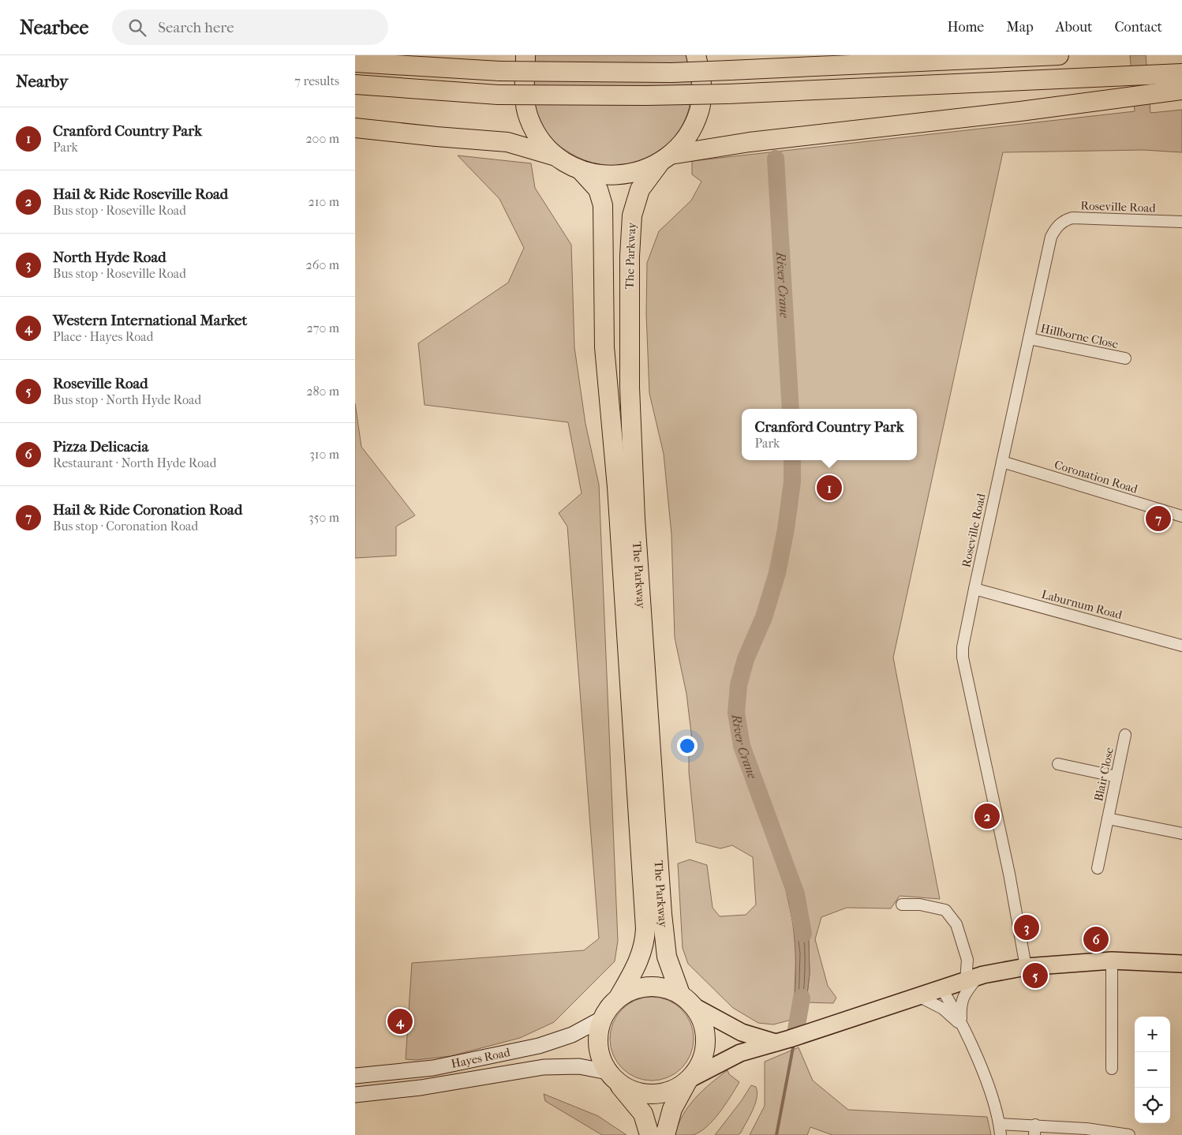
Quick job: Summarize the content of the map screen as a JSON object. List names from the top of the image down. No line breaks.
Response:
{"streets":{"highway":["The Parkway"],"street":["Roseville Road","Hillborne Close","Coronation Road","Laburnum Road","Blair Close","Hayes Road"]},"crossings":[["Roseville Road","Hillborne Close"],["Roseville Road","Coronation Road"],["Roseville Road","Laburnum Road"],["The Parkway","Hayes Road"]],"water":["River Crane"],"page":{"header":"Nearbee","search":"Search here","nav":["Home","Map","About","Contact"],"heading":["Nearby","7 results"],"list":[{"mark":"1","name":"Cranford Country Park","note":"Park","value":"200 m"},{"mark":"2","name":"Hail & Ride Roseville Road","note":"Bus stop · Roseville Road","value":"210 m"},{"mark":"3","name":"North Hyde Road","note":"Bus stop · Roseville Road","value":"260 m"},{"mark":"4","name":"Western International Market","note":"Place · Hayes Road","value":"270 m"},{"mark":"5","name":"Roseville Road","note":"Bus stop · North Hyde Road","value":"280 m"},{"mark":"6","name":"Pizza Delicacia","note":"Restaurant · North Hyde Road","value":"310 m"},{"mark":"7","name":"Hail & Ride Coronation Road","note":"Bus stop · Coronation Road","value":"350 m"}],"popup":["Cranford Country Park","Park"],"pins":["1","7","2","3","6","5","4"],"map_buttons":["+","−"]}}
